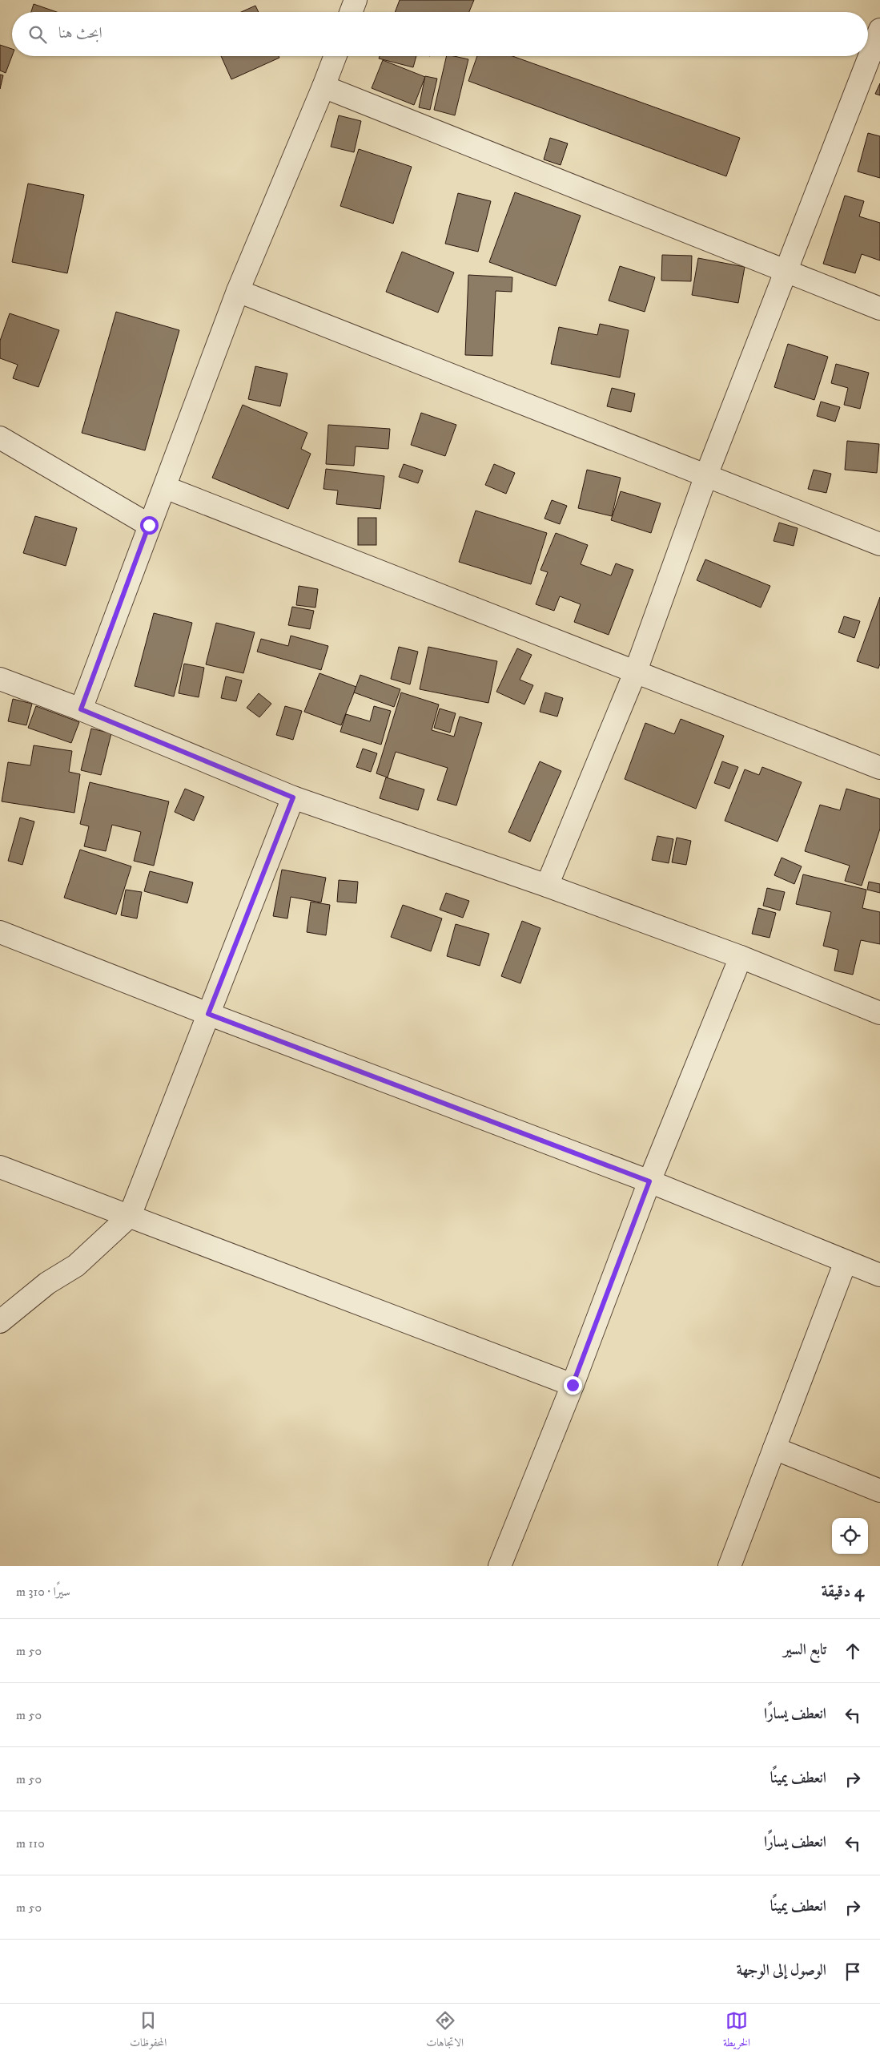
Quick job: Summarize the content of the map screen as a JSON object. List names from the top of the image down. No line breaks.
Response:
{"page":{"search":"ابحث هنا","heading":["4 دقيقة","سيرًا · 310 m"],"list":[["تابع السير","50 m"],["انعطف يسارًا","50 m"],["انعطف يمينًا","50 m"],["انعطف يسارًا","110 m"],["انعطف يمينًا","50 m"],"الوصول إلى الوجهة"],"nav":["الخريطة","الاتجاهات","المحفوظات"]}}
